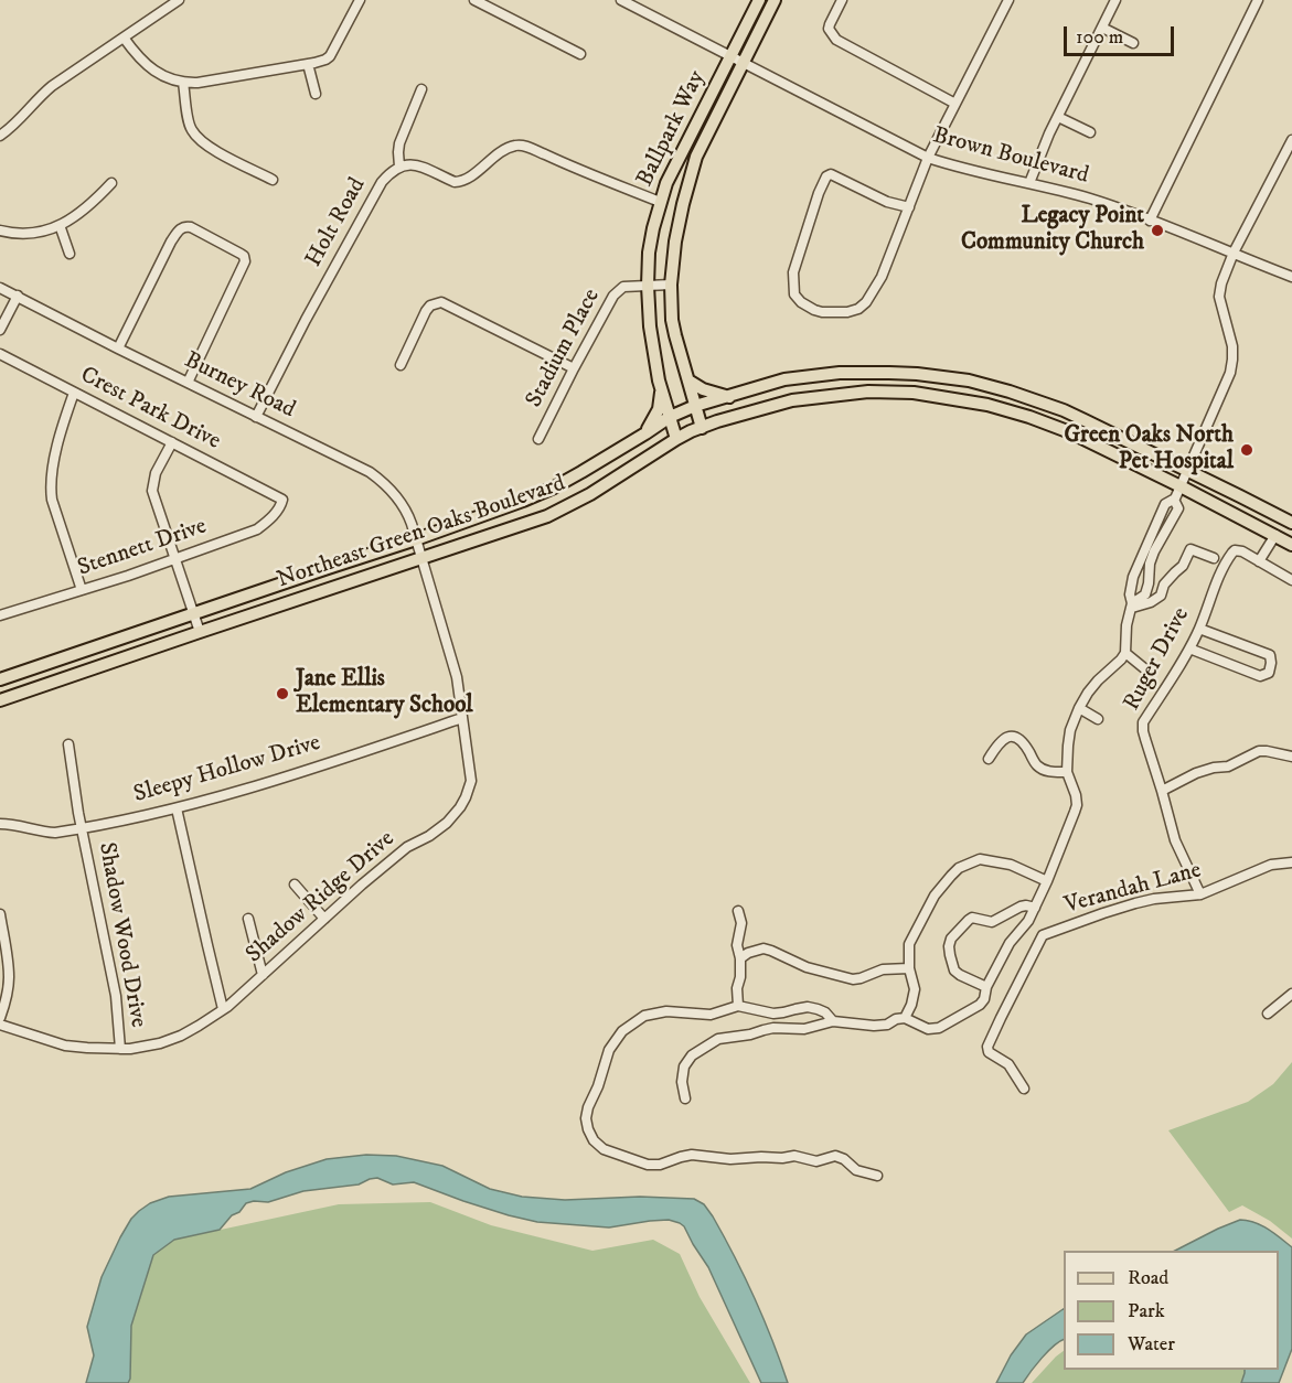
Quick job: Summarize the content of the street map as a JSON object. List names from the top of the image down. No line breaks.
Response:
{"streets":{"main road":["Ballpark Way","Northeast Green Oaks Boulevard"],"street":["Brown Boulevard","Holt Road","Stadium Place","Burney Road","Crest Park Drive","Stennett Drive","Ruger Drive","Sleepy Hollow Drive","Verandah Lane","Shadow Ridge Drive","Shadow Wood Drive"]},"crossings":[["Ballpark Way","Brown Boulevard"],["Ballpark Way","Holt Road"],["Ballpark Way","Stadium Place"],["Ballpark Way","Northeast Green Oaks Boulevard"],["Holt Road","Burney Road"],["Burney Road","Northeast Green Oaks Boulevard"],["Burney Road","Shadow Ridge Drive"],["Crest Park Drive","Stennett Drive"],["Northeast Green Oaks Boulevard","Shadow Ridge Drive"],["Ruger Drive","Verandah Lane"],["Sleepy Hollow Drive","Shadow Ridge Drive"],["Sleepy Hollow Drive","Shadow Wood Drive"],["Shadow Ridge Drive","Shadow Wood Drive"]],"places":["Legacy Point Community Church","Green Oaks North Pet Hospital","Jane Ellis Elementary School"],"legend":["Road","Park","Water"],"scale_bar":"100 m"}
